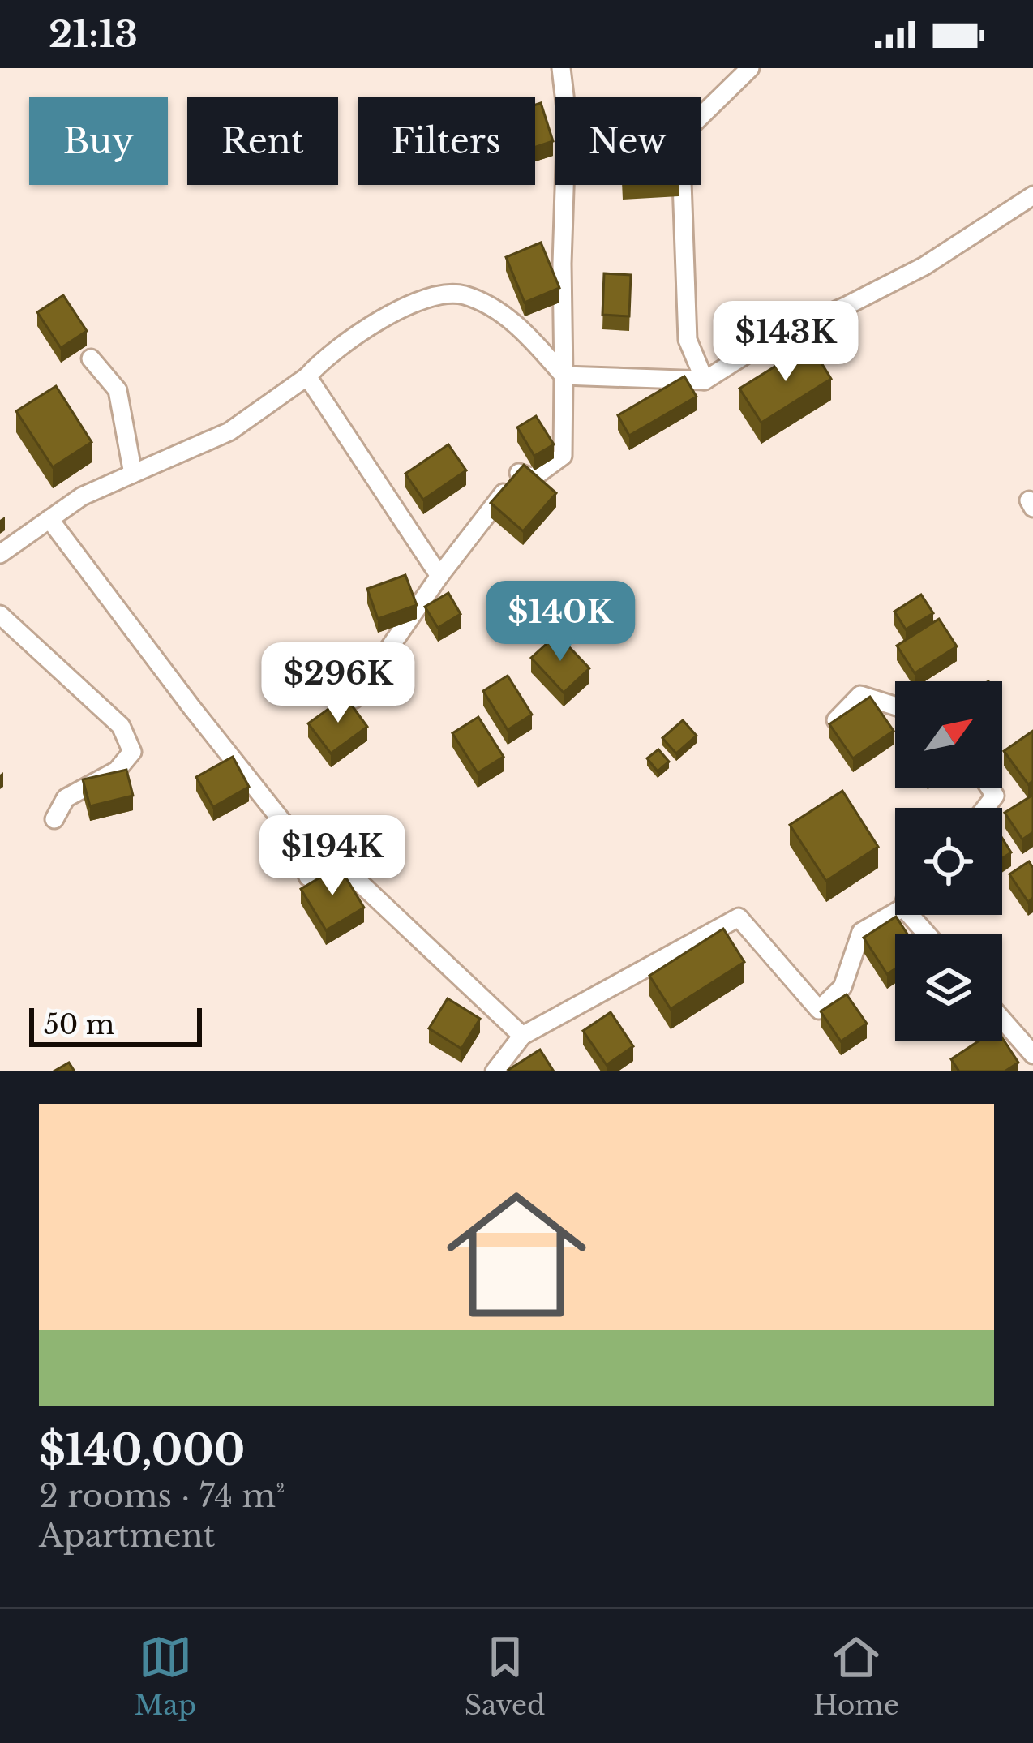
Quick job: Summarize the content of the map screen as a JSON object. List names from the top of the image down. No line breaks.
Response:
{"scale_bar":"50 m","north":"top right","page":{"status":"21:13","chip":["Buy","Rent","Filters","New"],"price":["$143K","$140K","$296K","$194K"],"scale":"50 m","list":[{"name":"$140,000","note":"2 rooms · 74 m² · Apartment"}],"tabs":["Map","Saved","Home"]}}
